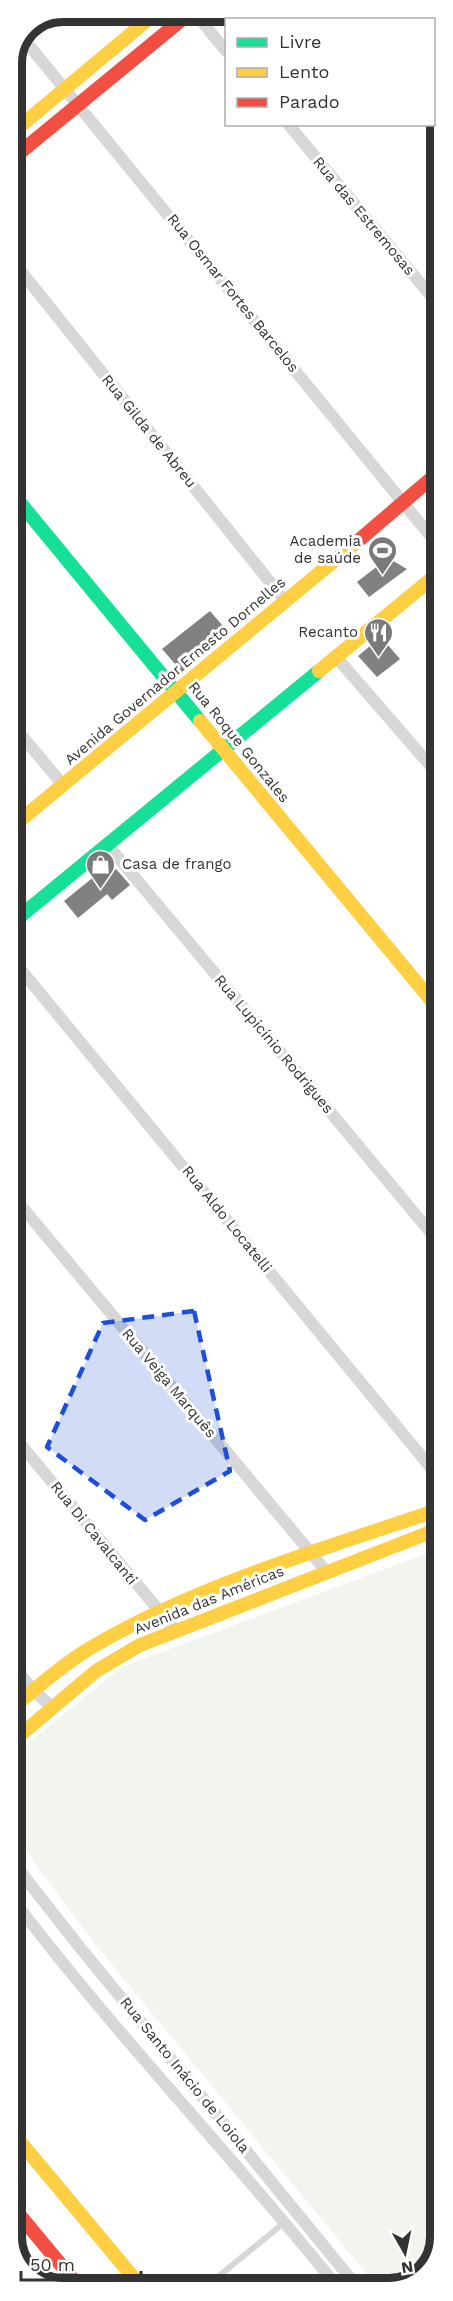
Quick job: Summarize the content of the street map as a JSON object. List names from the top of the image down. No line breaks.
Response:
{"streets":{"street":["Rua das Estremosas","Rua Osmar Fortes Barcelos","Rua Gilda de Abreu","Avenida Governador Ernesto Dornelles","Rua Roque Gonzales","Rua Lupicínio Rodrigues","Rua Aldo Locatelli","Rua Veiga Marquês","Rua Di Cavalcanti","Avenida das Américas","Rua Santo Inácio de Loiola"]},"crossings":[["Rua Osmar Fortes Barcelos","Avenida Governador Ernesto Dornelles"],["Rua Gilda de Abreu","Avenida Governador Ernesto Dornelles"],["Avenida Governador Ernesto Dornelles","Rua Roque Gonzales"],["Rua Veiga Marquês","Avenida das Américas"],["Rua Di Cavalcanti","Avenida das Américas"]],"places":{"sports":["Academia de saúde"],"restaurant":["Recanto"],"shop":["Casa de frango"]},"legend":["Livre","Lento","Parado"],"scale_bar":"50 m","north":"bottom"}
